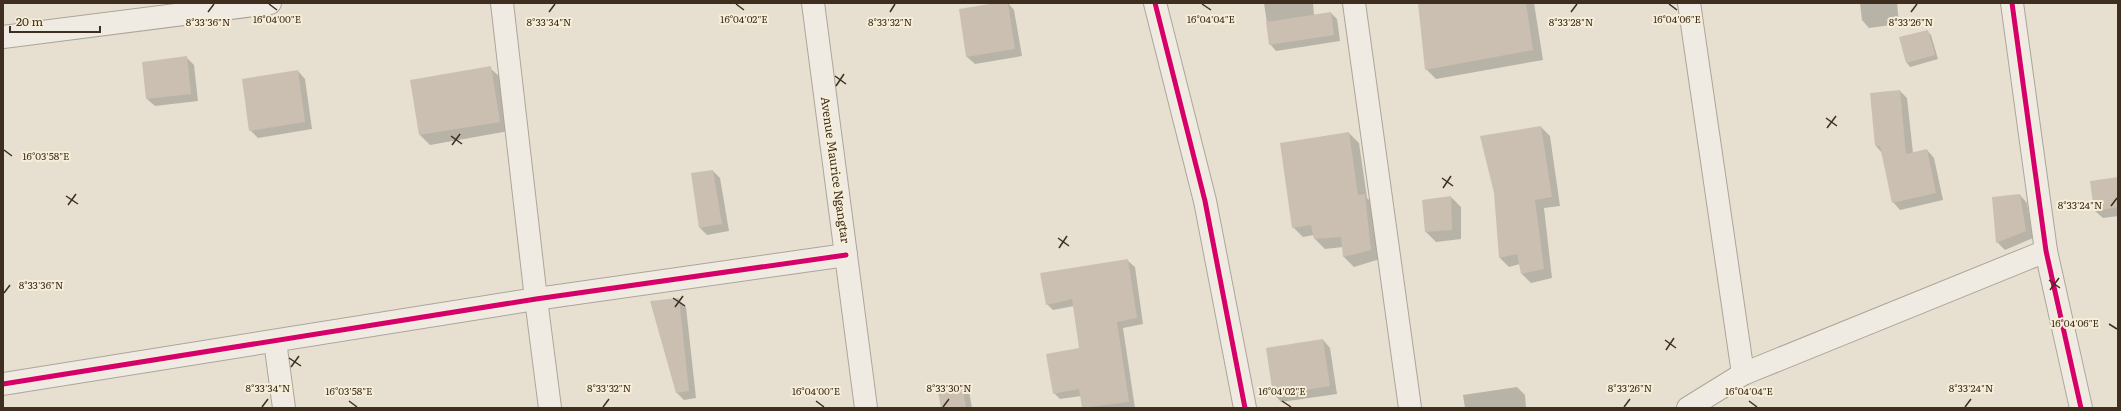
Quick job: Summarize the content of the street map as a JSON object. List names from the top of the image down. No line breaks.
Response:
{"streets":{"street":["Avenue Maurice Ngangtar"]},"scale_bar":"20 m","coordinates":["16°04'04\"E","16°04'06\"E","16°04'00\"E","16°04'02\"E","8°33'26\"N","8°33'36\"N","8°33'34\"N","8°33'32\"N","8°33'28\"N","16°03'58\"E","8°33'24\"N","8°33'30\"N"]}
